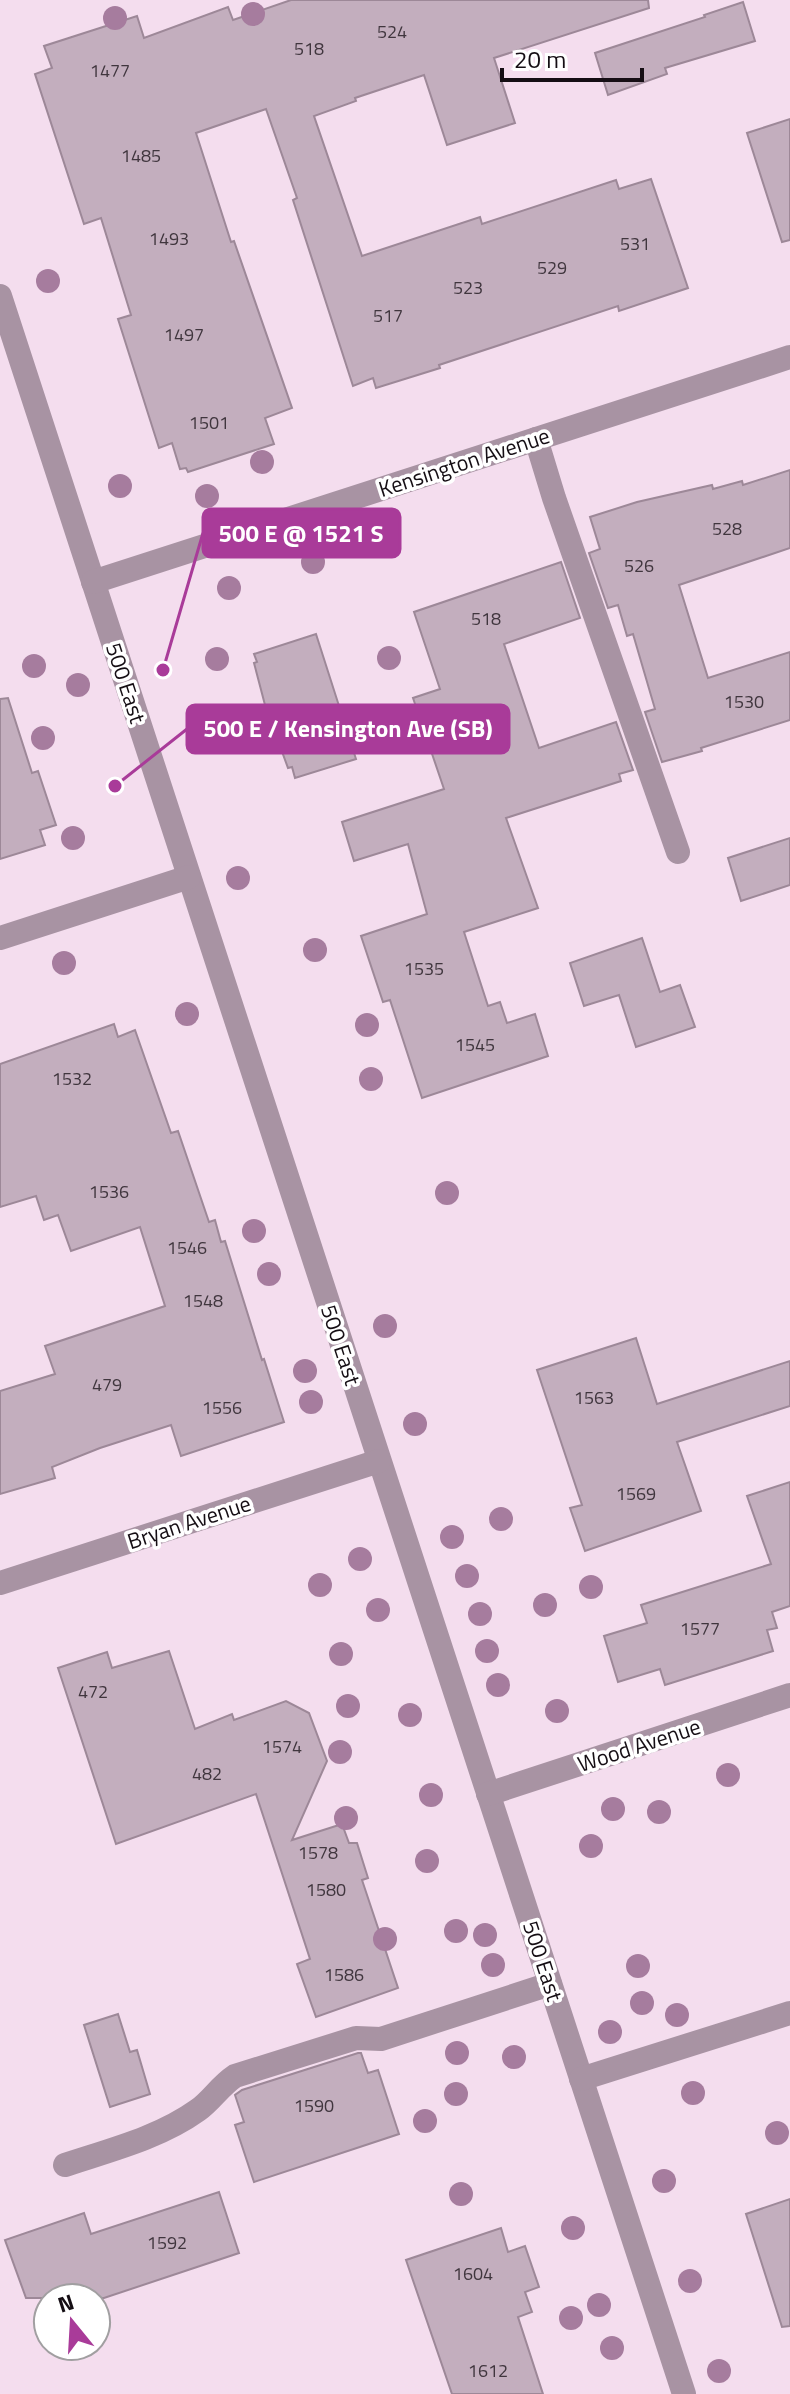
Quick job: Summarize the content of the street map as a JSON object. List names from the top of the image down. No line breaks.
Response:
{"streets":{"street":["Kensington Avenue","500 East","Bryan Avenue","Wood Avenue"]},"crossings":[["Kensington Avenue","500 East"],["500 East","Bryan Avenue"],["500 East","Wood Avenue"]],"places":["500 E @ 1521 S","500 E / Kensington Ave (SB)"],"house_numbers":["524","518","1477","1485","1493","531","529","523","517","1497","1501","528","526","518","1530","1535","1545","1532","1536","1546","1548","479","1563","1556","1569","1577","472","1574","482","1578","1580","1586","1590","1592","1604","1612"],"scale_bar":"20 m","north":"top"}
